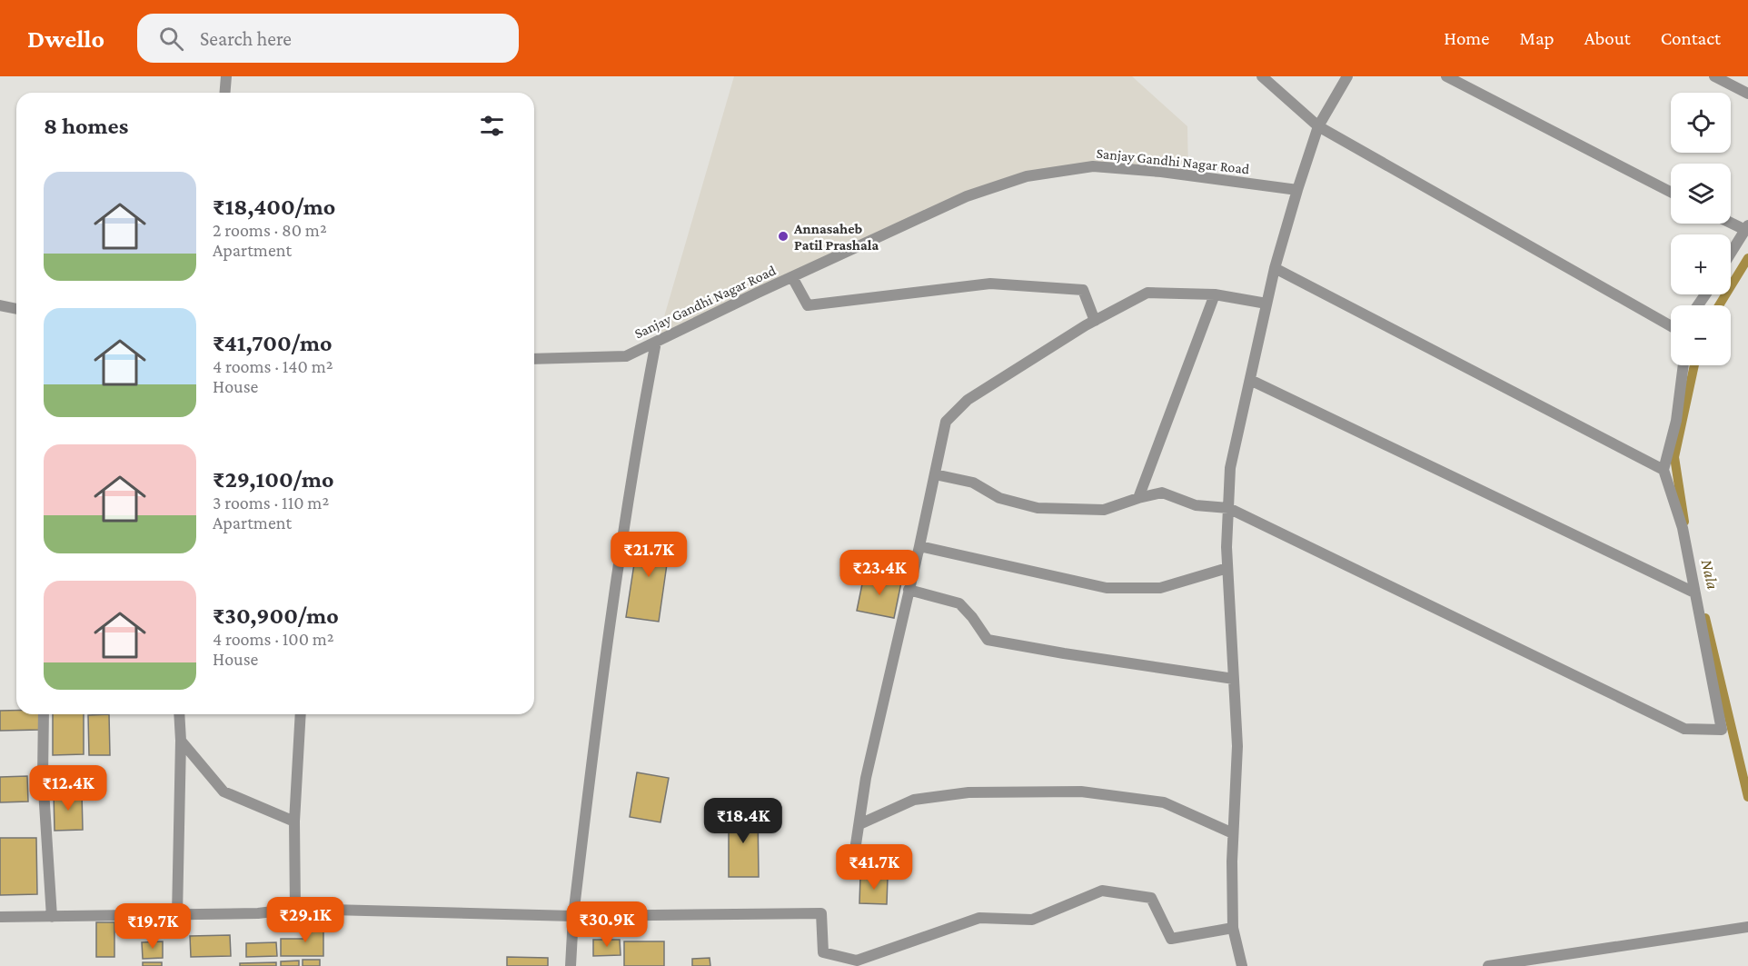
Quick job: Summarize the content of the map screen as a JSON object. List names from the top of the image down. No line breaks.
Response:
{"streets":{"street":["Sanjay Gandhi Nagar Road"]},"water":["Nala"],"places":["Annasaheb Patil Prashala"],"page":{"header":"Dwello","search":"Search here","nav":["Home","Map","About","Contact"],"map_buttons":["+","−"],"heading":"8 homes","list":[{"name":"₹18,400/mo","note":"2 rooms · 80 m² · Apartment"},{"name":"₹41,700/mo","note":"4 rooms · 140 m² · House"},{"name":"₹29,100/mo","note":"3 rooms · 110 m² · Apartment"},{"name":"₹30,900/mo","note":"4 rooms · 100 m² · House"}],"price":["₹21.7K","₹23.4K","₹12.4K","₹18.4K","₹41.7K","₹29.1K","₹30.9K","₹19.7K"]}}
